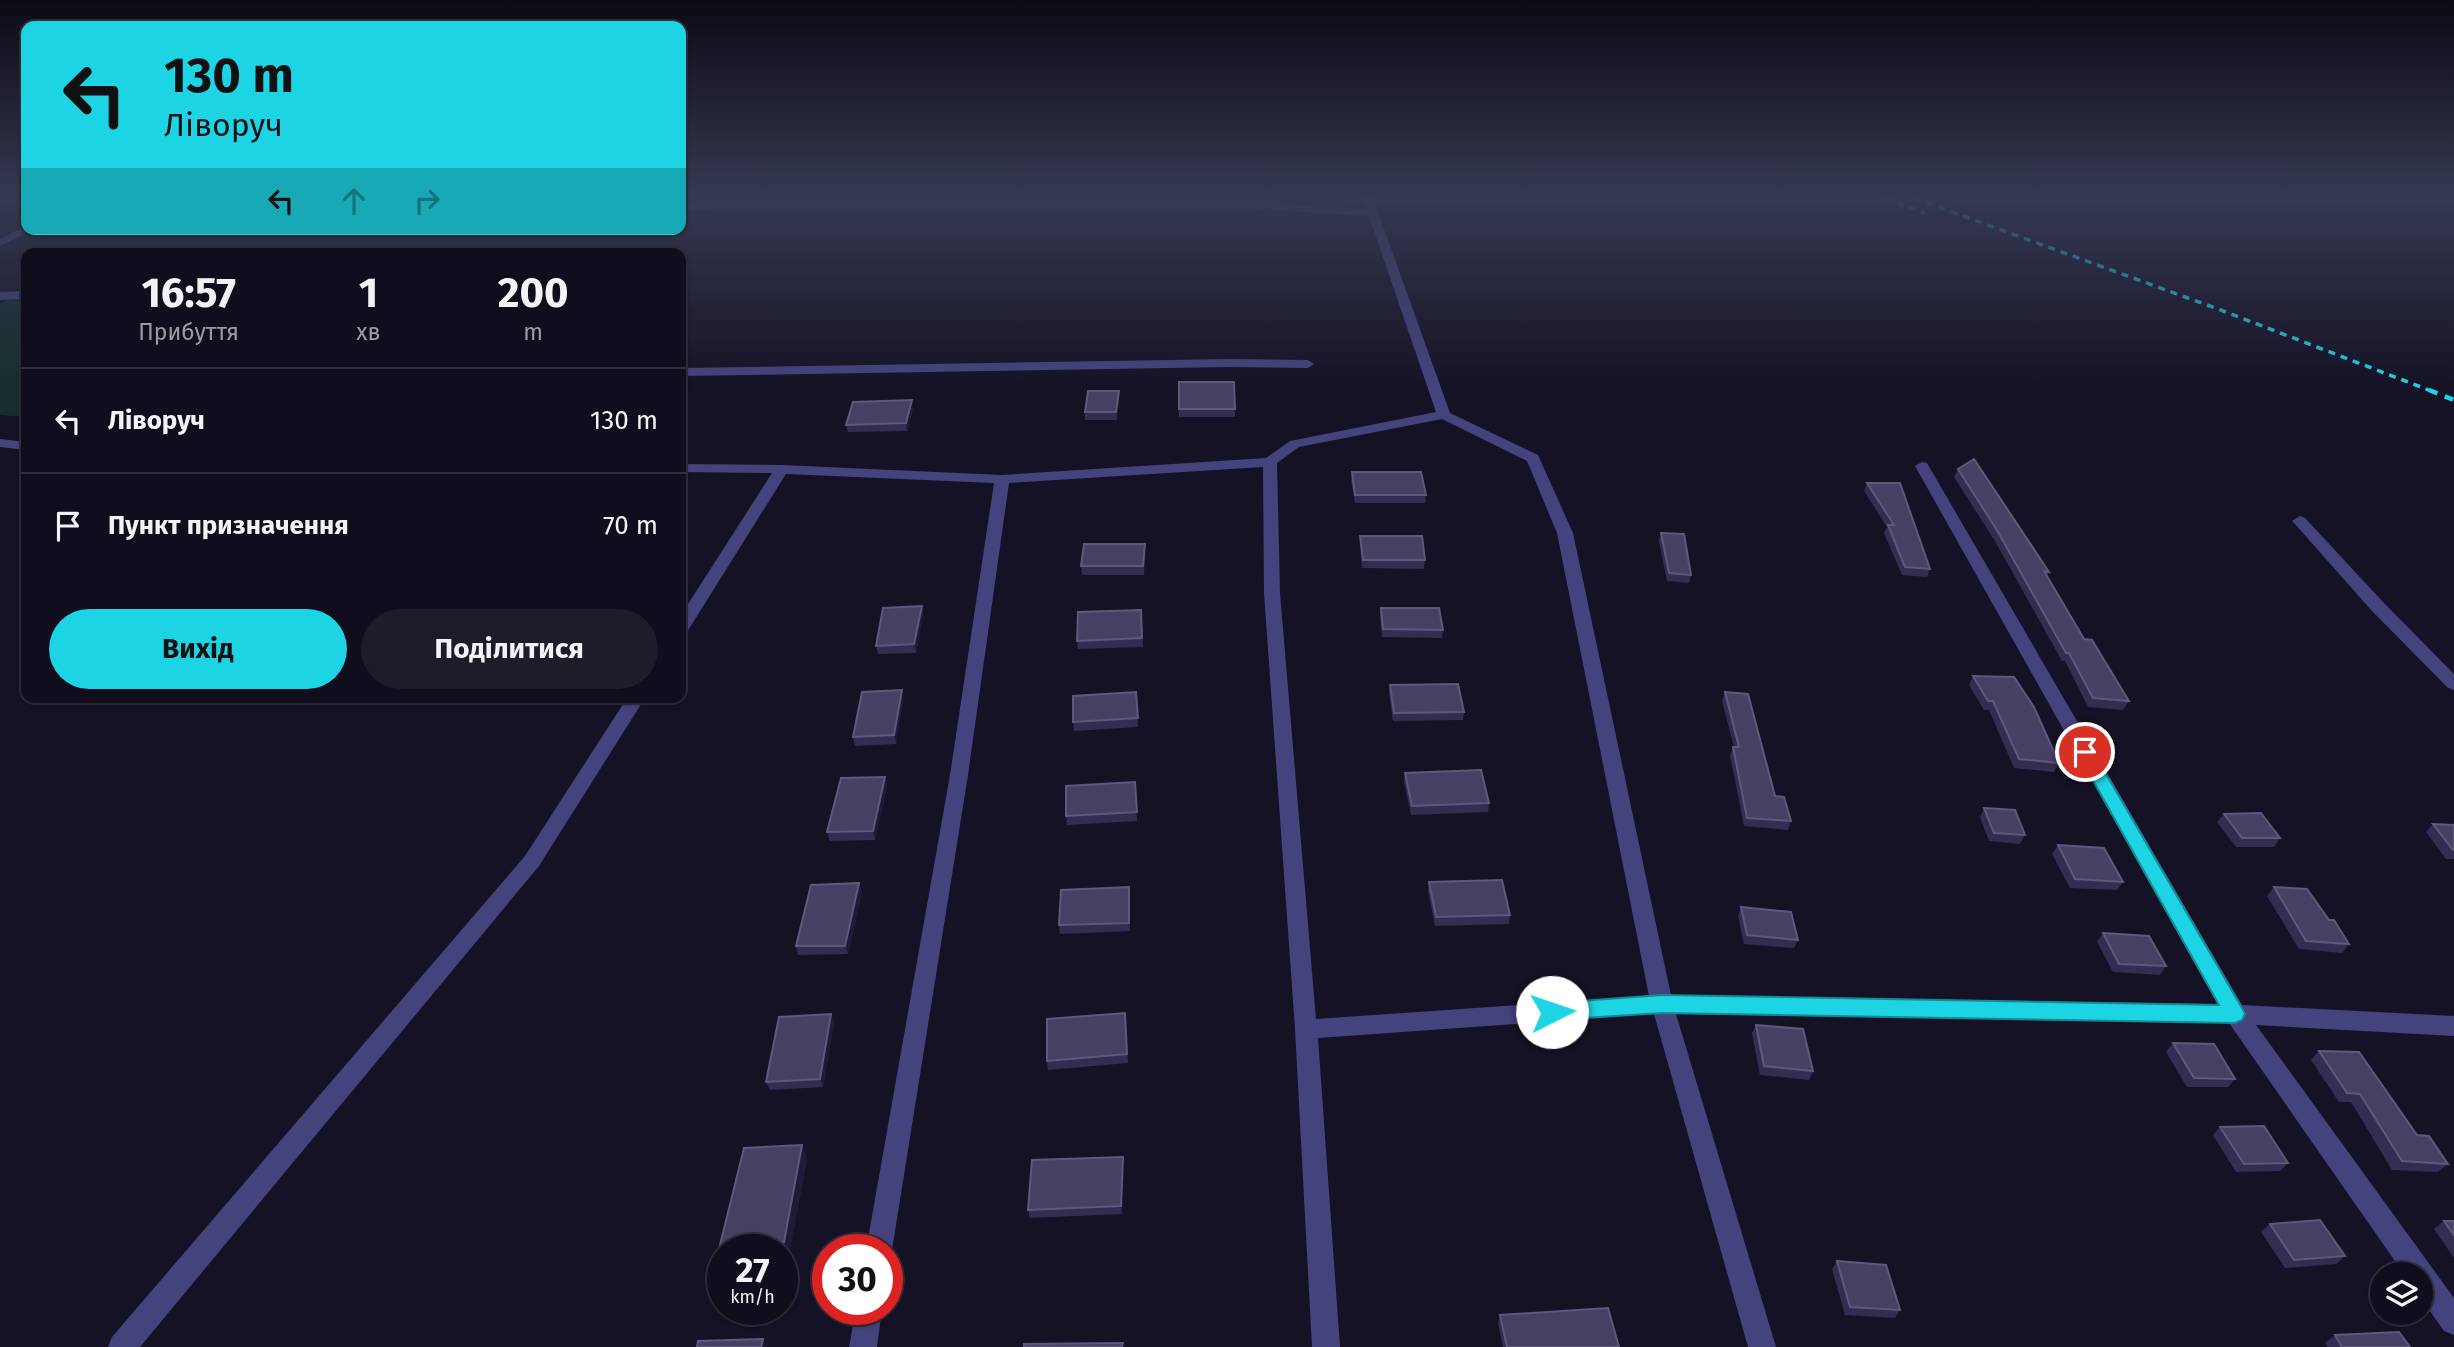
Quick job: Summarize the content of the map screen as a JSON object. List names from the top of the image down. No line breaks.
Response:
{"page":{"turn":["130 m","Ліворуч"],"eta":["16:57","Прибуття","1","хв","200","m"],"list":[{"name":"Ліворуч","value":"130 m"},{"name":"Пункт призначення","value":"70 m"}],"buttons":["Вихід","Поділитися"],"speed":"27 km/h","limit":"30"}}
